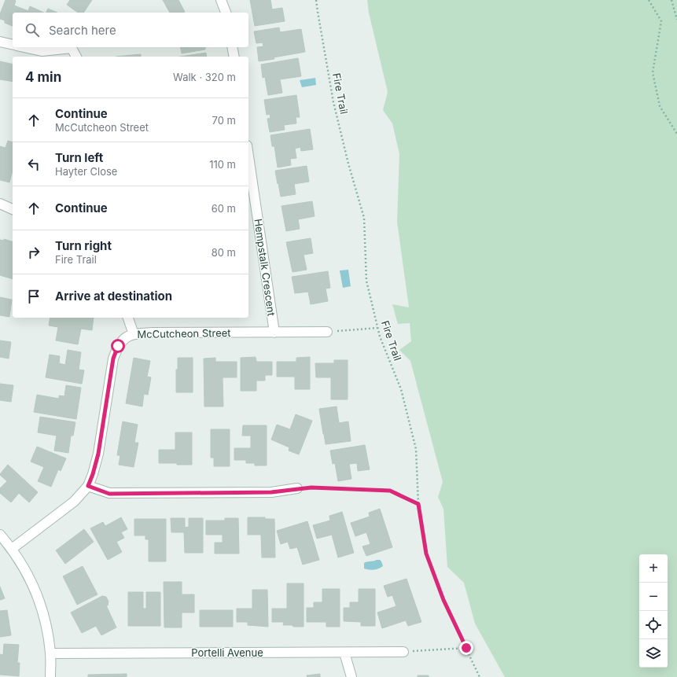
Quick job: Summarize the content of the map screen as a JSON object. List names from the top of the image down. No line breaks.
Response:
{"streets":{"street":["Hempstalk Crescent","McCutcheon Street","Portelli Avenue"],"path":["Fire Trail"]},"crossings":[["Hempstalk Crescent","McCutcheon Street"]],"page":{"search":"Search here","heading":["4 min","Walk · 320 m"],"list":[["Continue","McCutcheon Street","70 m"],["Turn left","Hayter Close","110 m"],["Continue","60 m"],["Turn right","Fire Trail","80 m"],"Arrive at destination"],"map_buttons":["+","−"]}}
